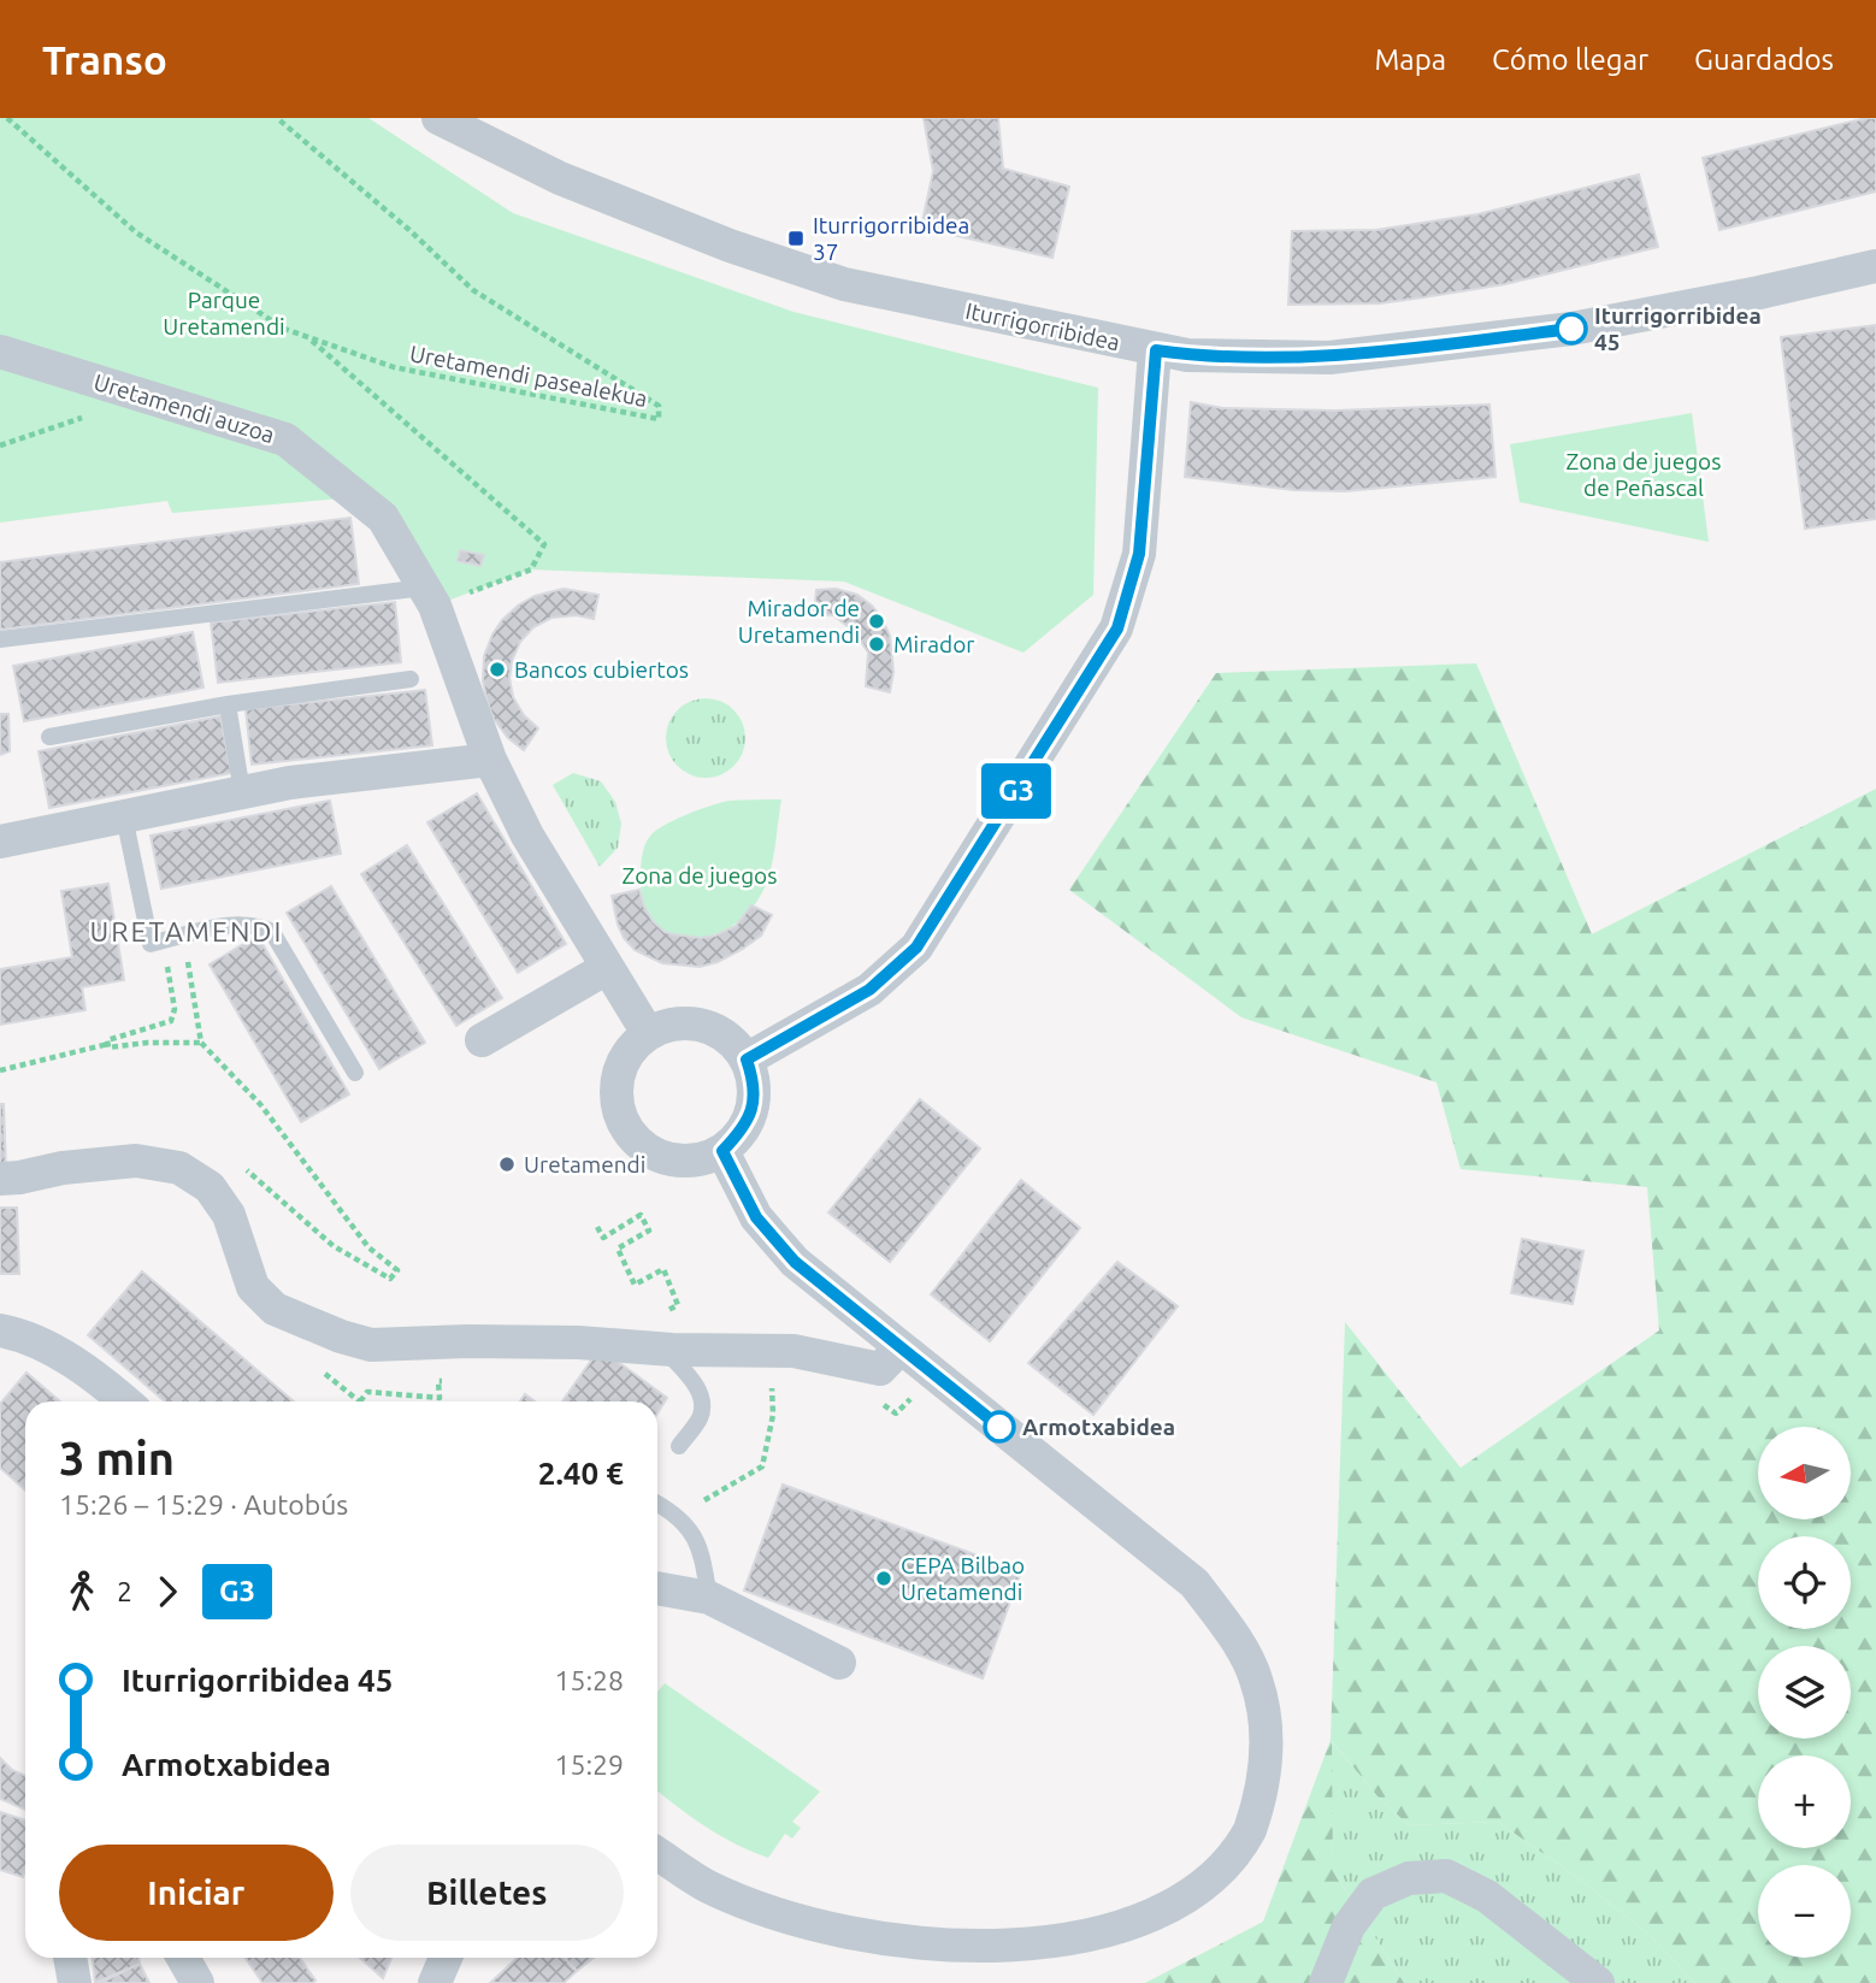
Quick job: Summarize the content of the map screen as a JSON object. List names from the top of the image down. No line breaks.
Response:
{"streets":{"street":["Iturrigorribidea","Uretamendi auzoa"],"path":["Uretamendi pasealekua"]},"crossings":[["Uretamendi pasealekua","Uretamendi auzoa"]],"districts":["URETAMENDI"],"parks":["Parque Uretamendi","Zona de juegos de Peñascal","Zona de juegos"],"places":{"transit":["Iturrigorribidea 37"],"other":["Iturrigorribidea 45","Mirador de Uretamendi","Mirador","Bancos cubiertos","Uretamendi","Armotxabidea","CEPA Bilbao Uretamendi"]},"lines":["bus line G3"],"north":"left","page":{"header":"Transo","nav":["Mapa","Cómo llegar","Guardados"],"on_map":"G3","heading":["3 min","15:26 – 15:29 · Autobús","2.40 €"],"map_buttons":["+","−"],"legs":["2","G3"],"list":[{"name":"Iturrigorribidea 45","value":"15:28"},{"name":"Armotxabidea","value":"15:29"}],"buttons":["Iniciar","Billetes"]}}
